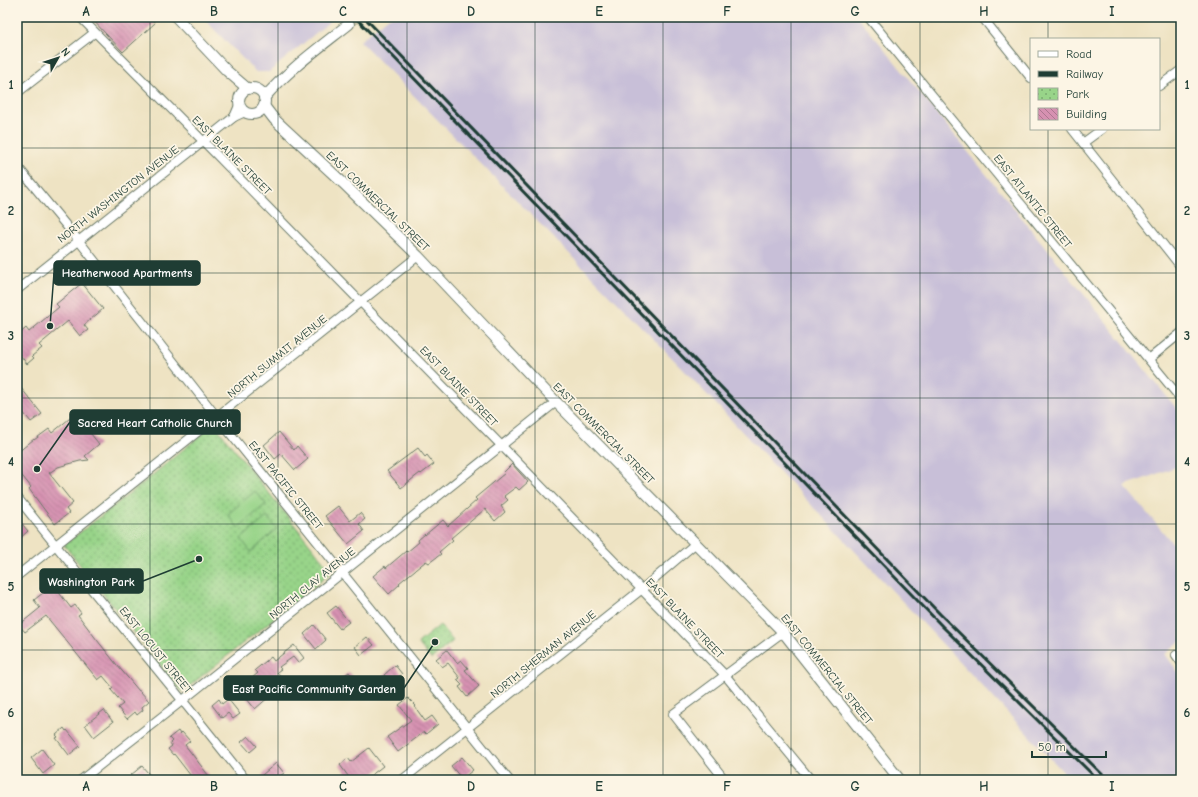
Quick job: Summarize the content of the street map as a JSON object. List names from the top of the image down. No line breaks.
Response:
{"streets":{"street":["EAST BLAINE STREET","NORTH WASHINGTON AVENUE","EAST COMMERCIAL STREET","EAST ATLANTIC STREET","NORTH SUMMIT AVENUE","EAST PACIFIC STREET","NORTH CLAY AVENUE","EAST LOCUST STREET","NORTH SHERMAN AVENUE"]},"crossings":[["EAST BLAINE STREET","NORTH WASHINGTON AVENUE"],["EAST BLAINE STREET","NORTH SUMMIT AVENUE"],["EAST BLAINE STREET","NORTH CLAY AVENUE"],["EAST BLAINE STREET","NORTH SHERMAN AVENUE"],["NORTH WASHINGTON AVENUE","EAST COMMERCIAL STREET"],["NORTH WASHINGTON AVENUE","EAST PACIFIC STREET"],["EAST COMMERCIAL STREET","NORTH SUMMIT AVENUE"],["EAST COMMERCIAL STREET","NORTH CLAY AVENUE"],["EAST COMMERCIAL STREET","NORTH SHERMAN AVENUE"],["NORTH SUMMIT AVENUE","EAST PACIFIC STREET"],["NORTH SUMMIT AVENUE","EAST LOCUST STREET"],["EAST PACIFIC STREET","NORTH CLAY AVENUE"],["EAST PACIFIC STREET","NORTH SHERMAN AVENUE"],["NORTH CLAY AVENUE","EAST LOCUST STREET"]],"places":["Heatherwood Apartments","Sacred Heart Catholic Church","Washington Park","East Pacific Community Garden"],"legend":["Road","Railway","Park","Building"],"scale_bar":"50 m","north":"top right","grid":{"columns":["A","B","C","D","E","F","G","H","I"],"rows":["1","2","3","4","5","6"]}}
